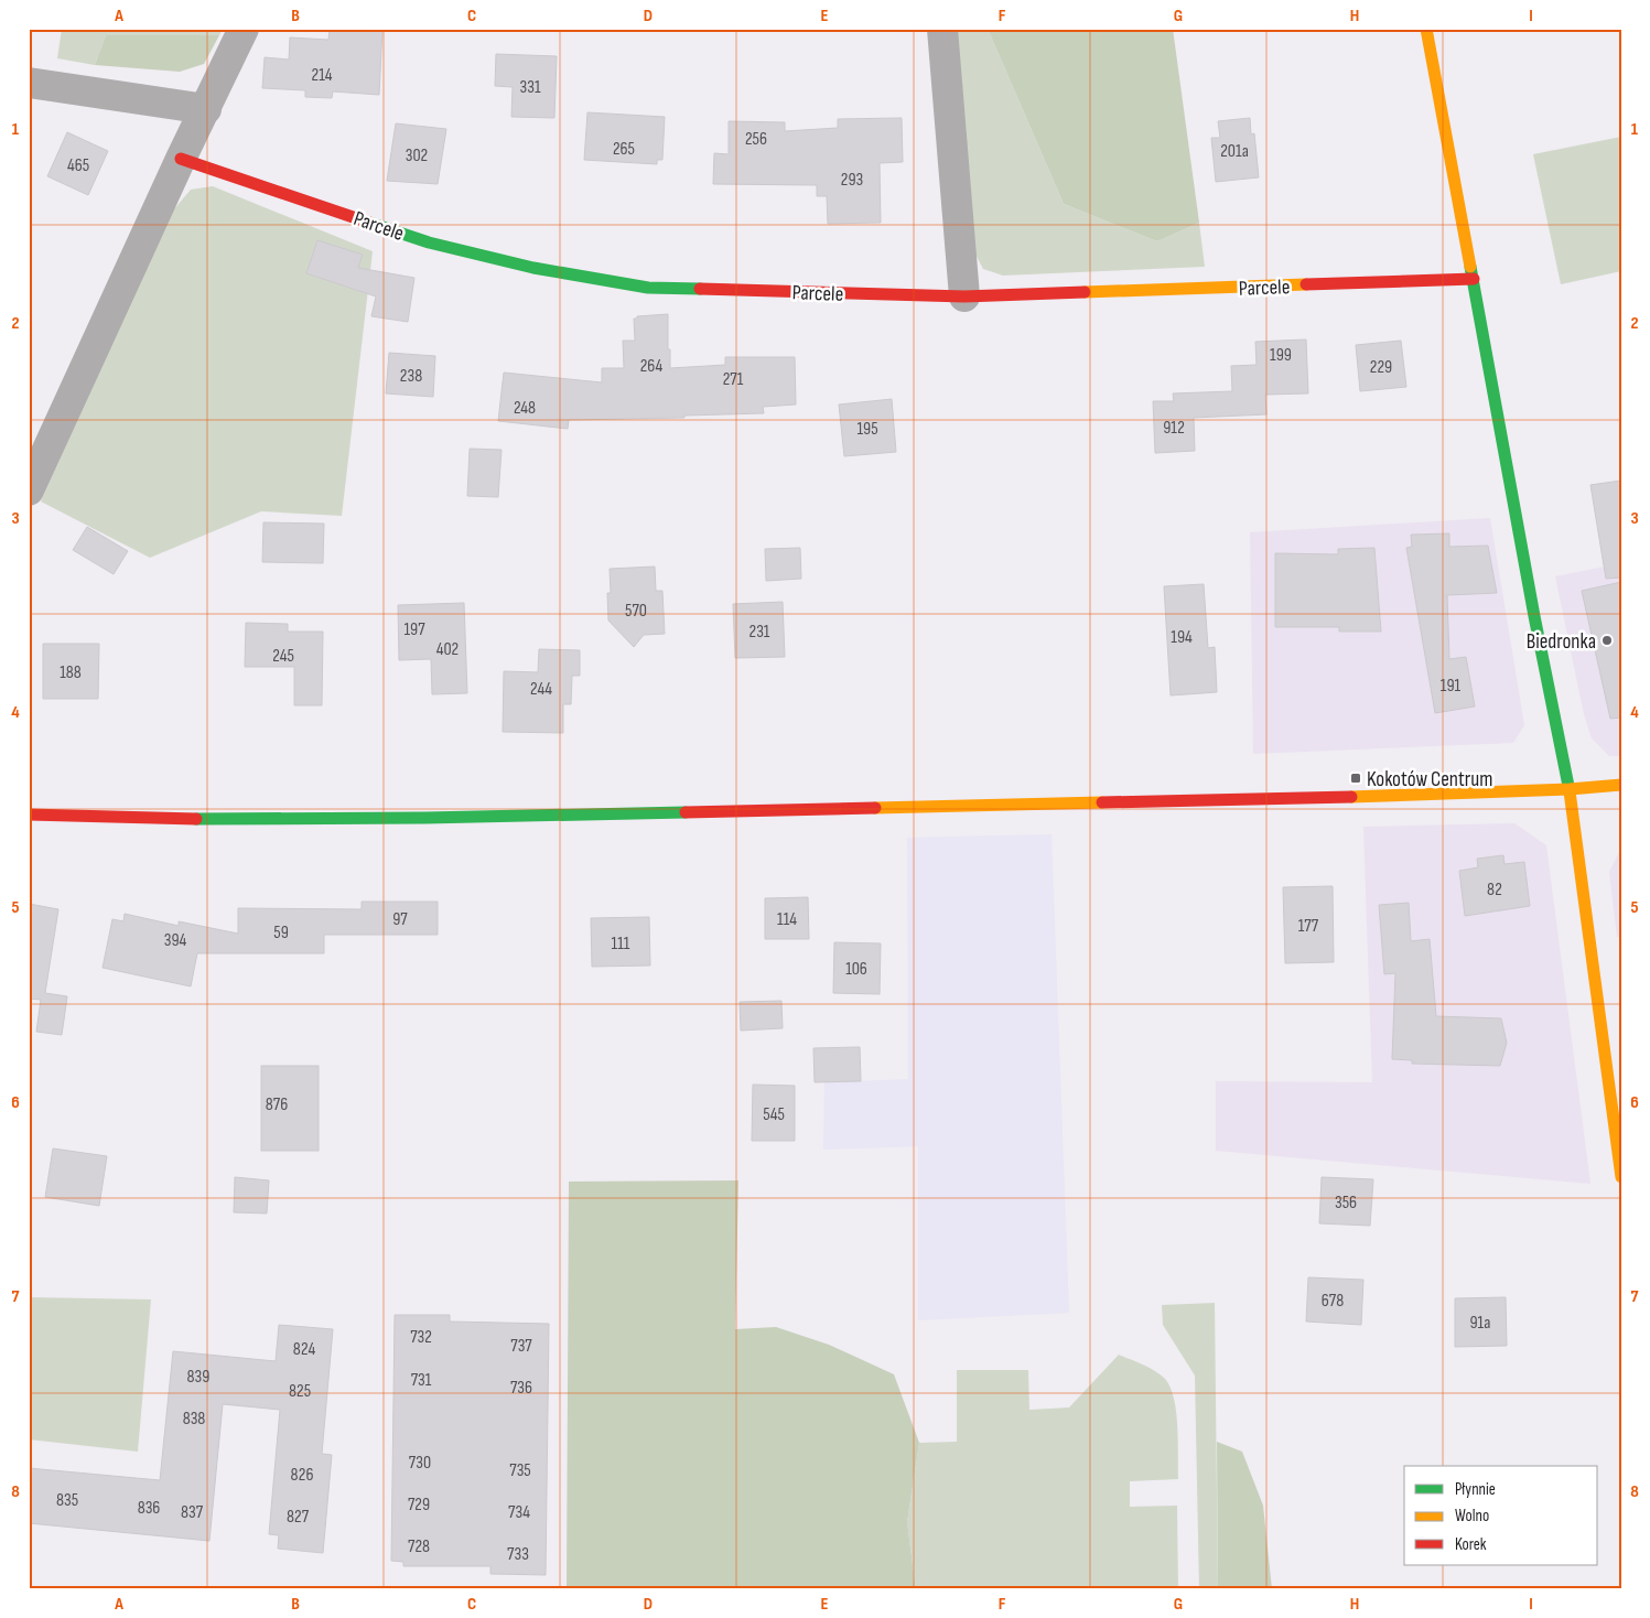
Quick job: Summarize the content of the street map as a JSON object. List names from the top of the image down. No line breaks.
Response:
{"streets":{"street":["Parcele"]},"places":{"other":["Biedronka"],"transit":["Kokotów Centrum"]},"house_numbers":["214","331","256","265","201a","302","465","293","199","264","229","238","271","248","912","195","570","197","231","194","402","245","188","191","244","82","97","114","177","59","394","111","106","876","545","356","678","91a","732","737","824","839","731","736","825","838","730","735","826","835","729","836","837","734","827","728","733"],"legend":["Płynnie","Wolno","Korek"],"grid":{"columns":["A","B","C","D","E","F","G","H","I"],"rows":["1","2","3","4","5","6","7","8"]}}
